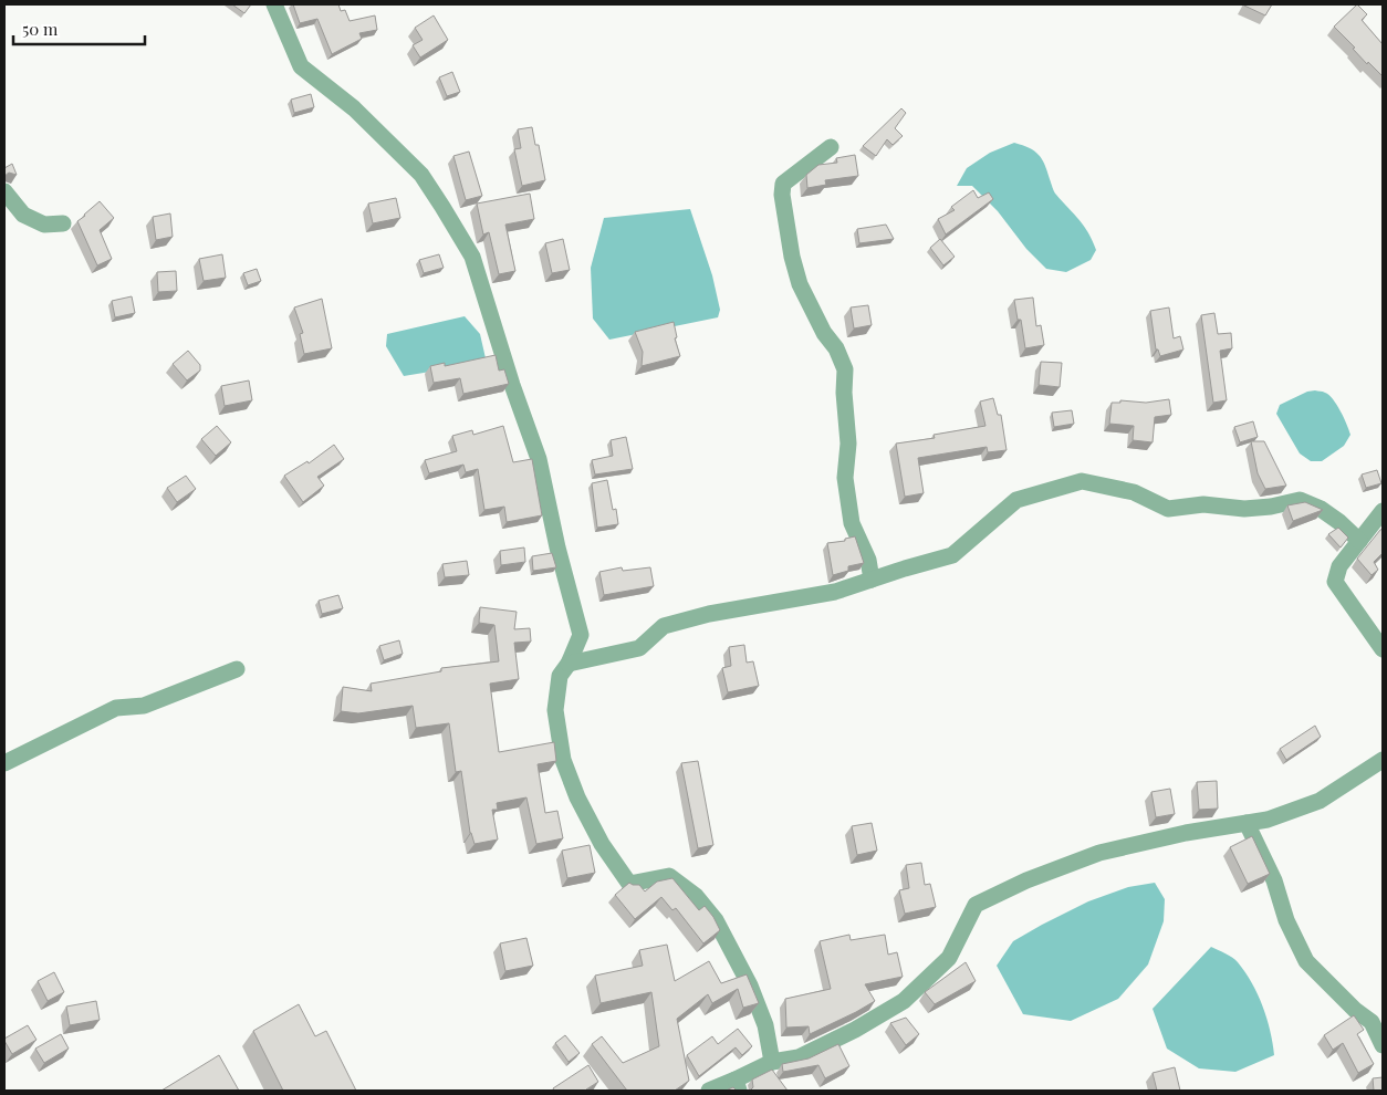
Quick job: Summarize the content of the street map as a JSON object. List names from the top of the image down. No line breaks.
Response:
{"scale_bar":"50 m"}
